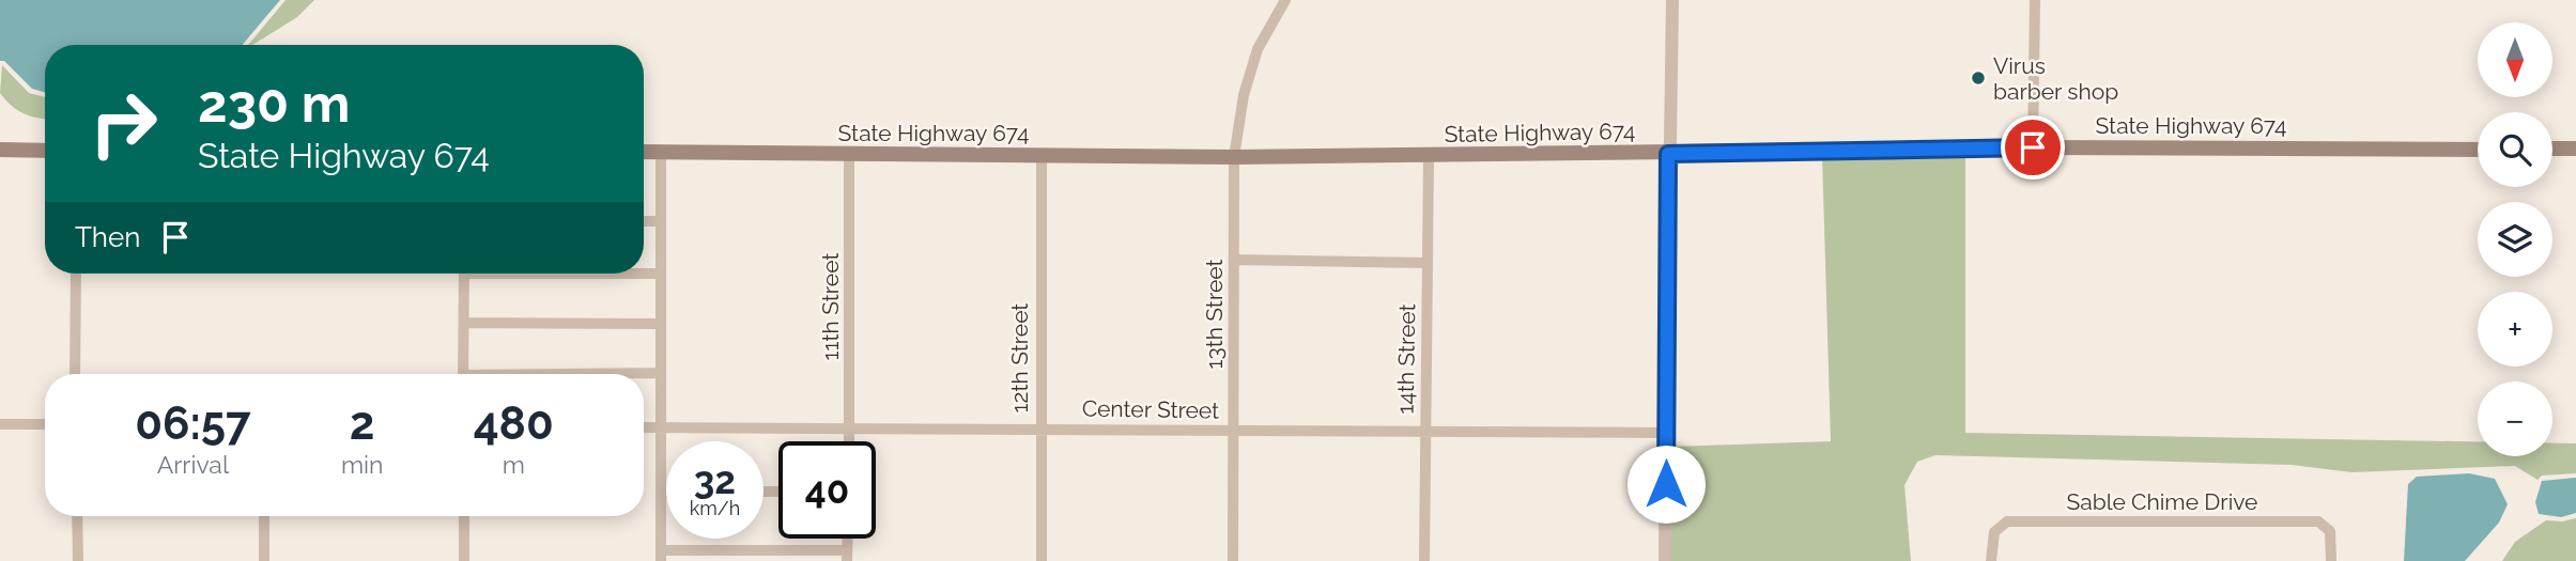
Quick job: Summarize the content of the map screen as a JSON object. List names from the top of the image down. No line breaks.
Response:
{"streets":{"main road":["State Highway 674"],"street":["11th Street","13th Street","12th Street","14th Street","Center Street","Sable Chime Drive"]},"crossings":[["State Highway 674","11th Street"],["State Highway 674","13th Street"],["State Highway 674","12th Street"],["State Highway 674","14th Street"],["11th Street","Center Street"],["13th Street","Center Street"],["12th Street","Center Street"],["14th Street","Center Street"]],"places":["Virus barber shop"],"north":"bottom","page":{"map_buttons":["+","−"],"turn":["230 m","State Highway 674"],"then":"Then","eta":["06:57","Arrival","2","min","480","m"],"speed":"32 km/h","limit":"40"}}
